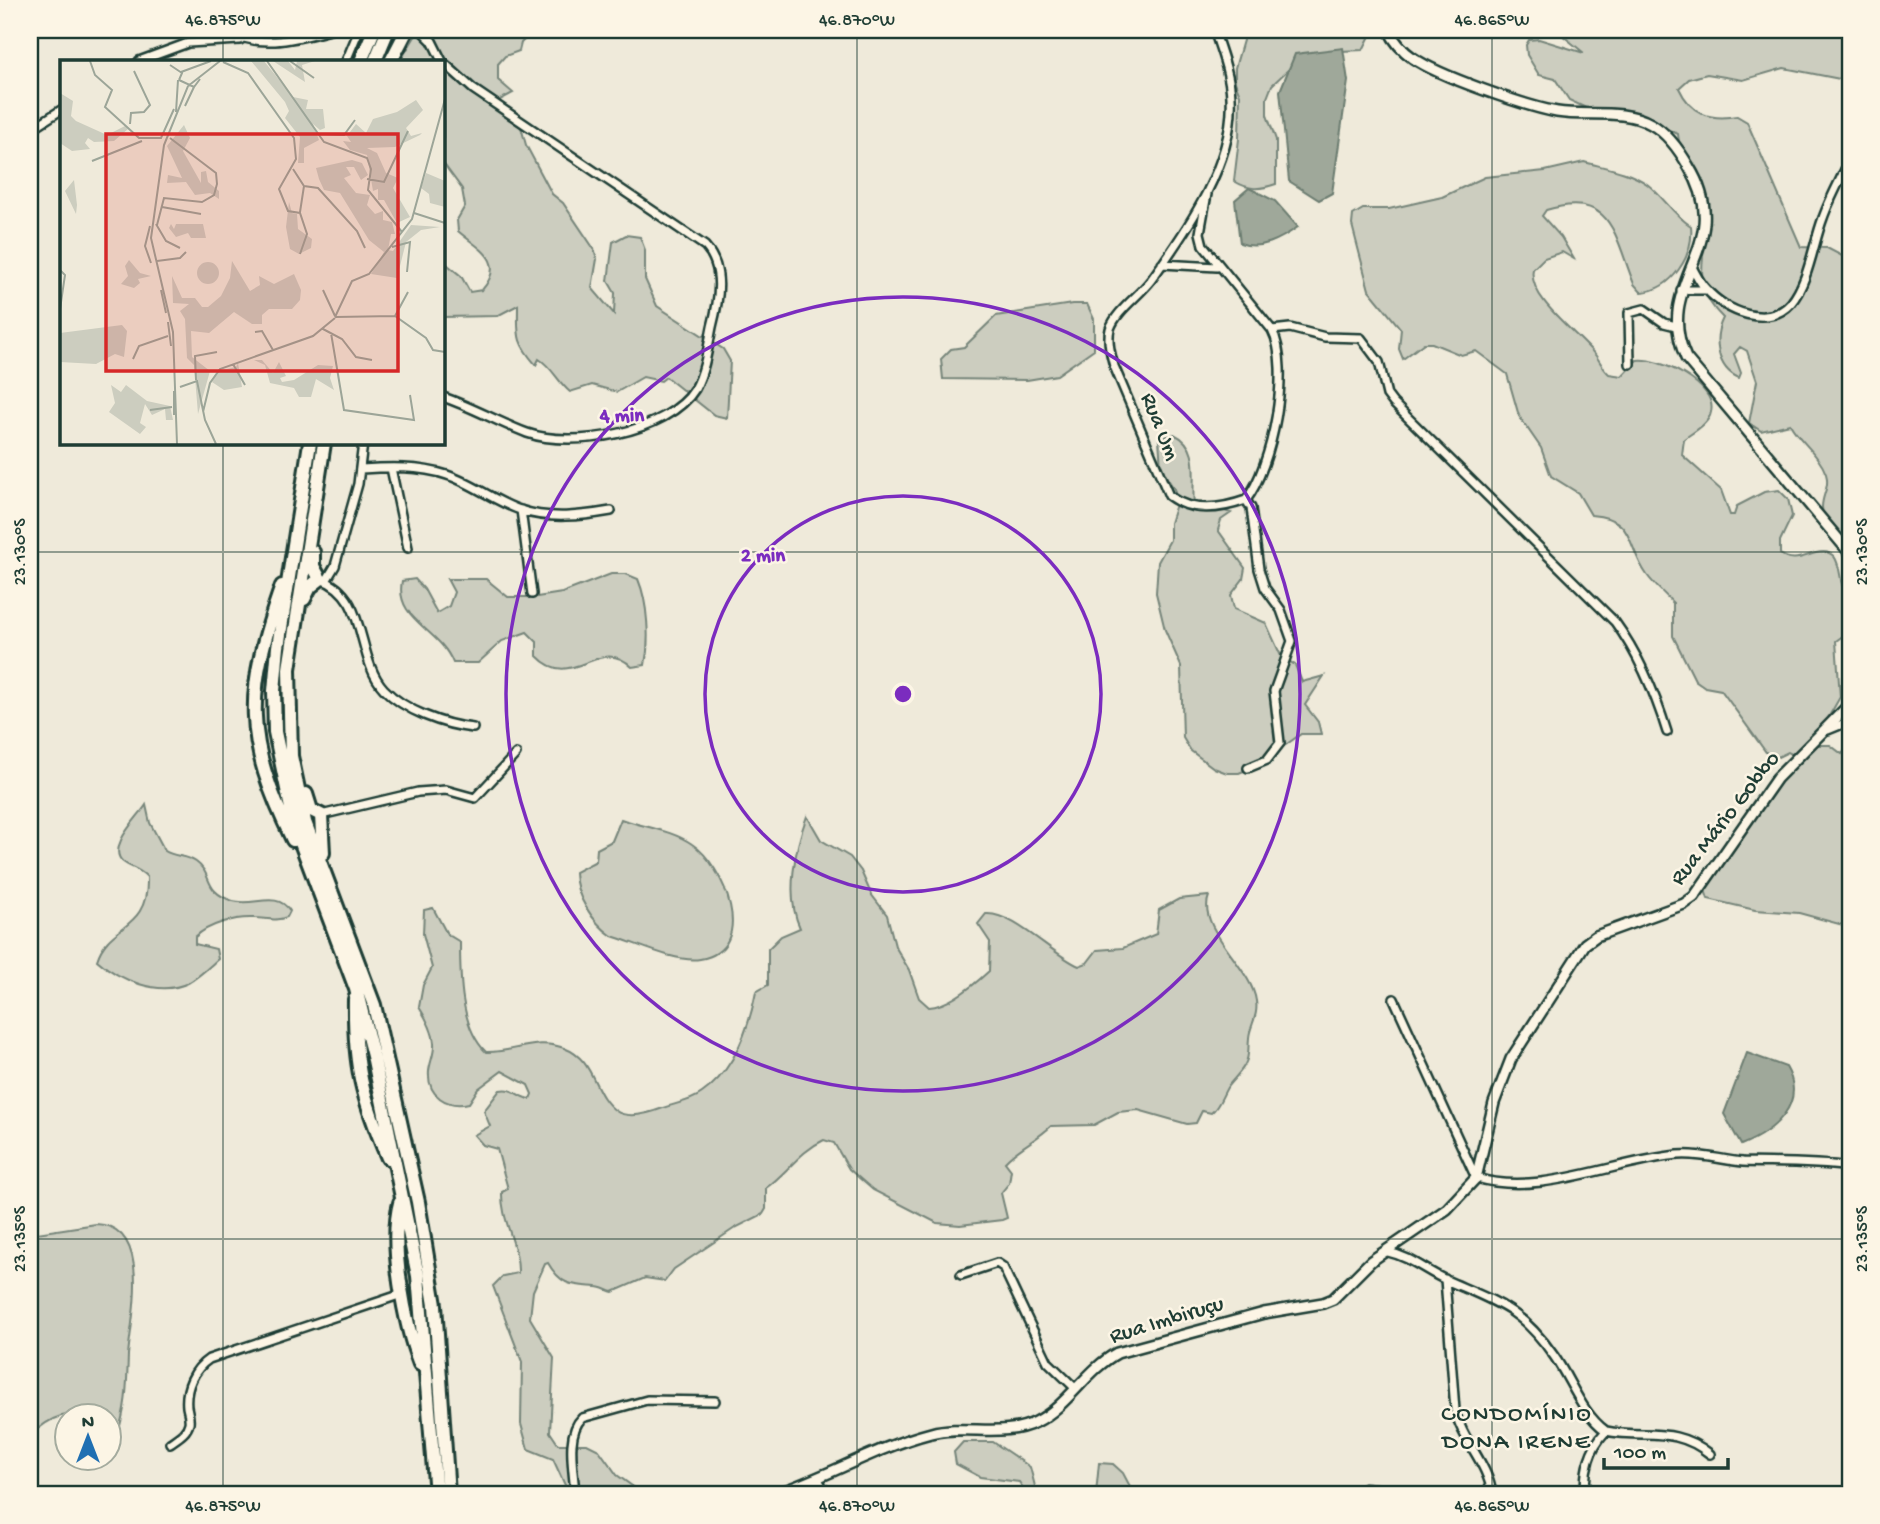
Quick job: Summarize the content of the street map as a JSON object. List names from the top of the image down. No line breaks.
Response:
{"streets":{"street":["Rua Um","Rua Mário Gobbo","Rua Imbiruçu"]},"crossings":[["Rua Mário Gobbo","Rua Imbiruçu"]],"districts":["CONDOMÍNIO DONA IRENE"],"scale_bar":"100 m","north":"top","coordinates":["46.875°W","46.870°W","46.865°W","23.130°S","23.135°S"],"rings":["4 min","2 min"]}
